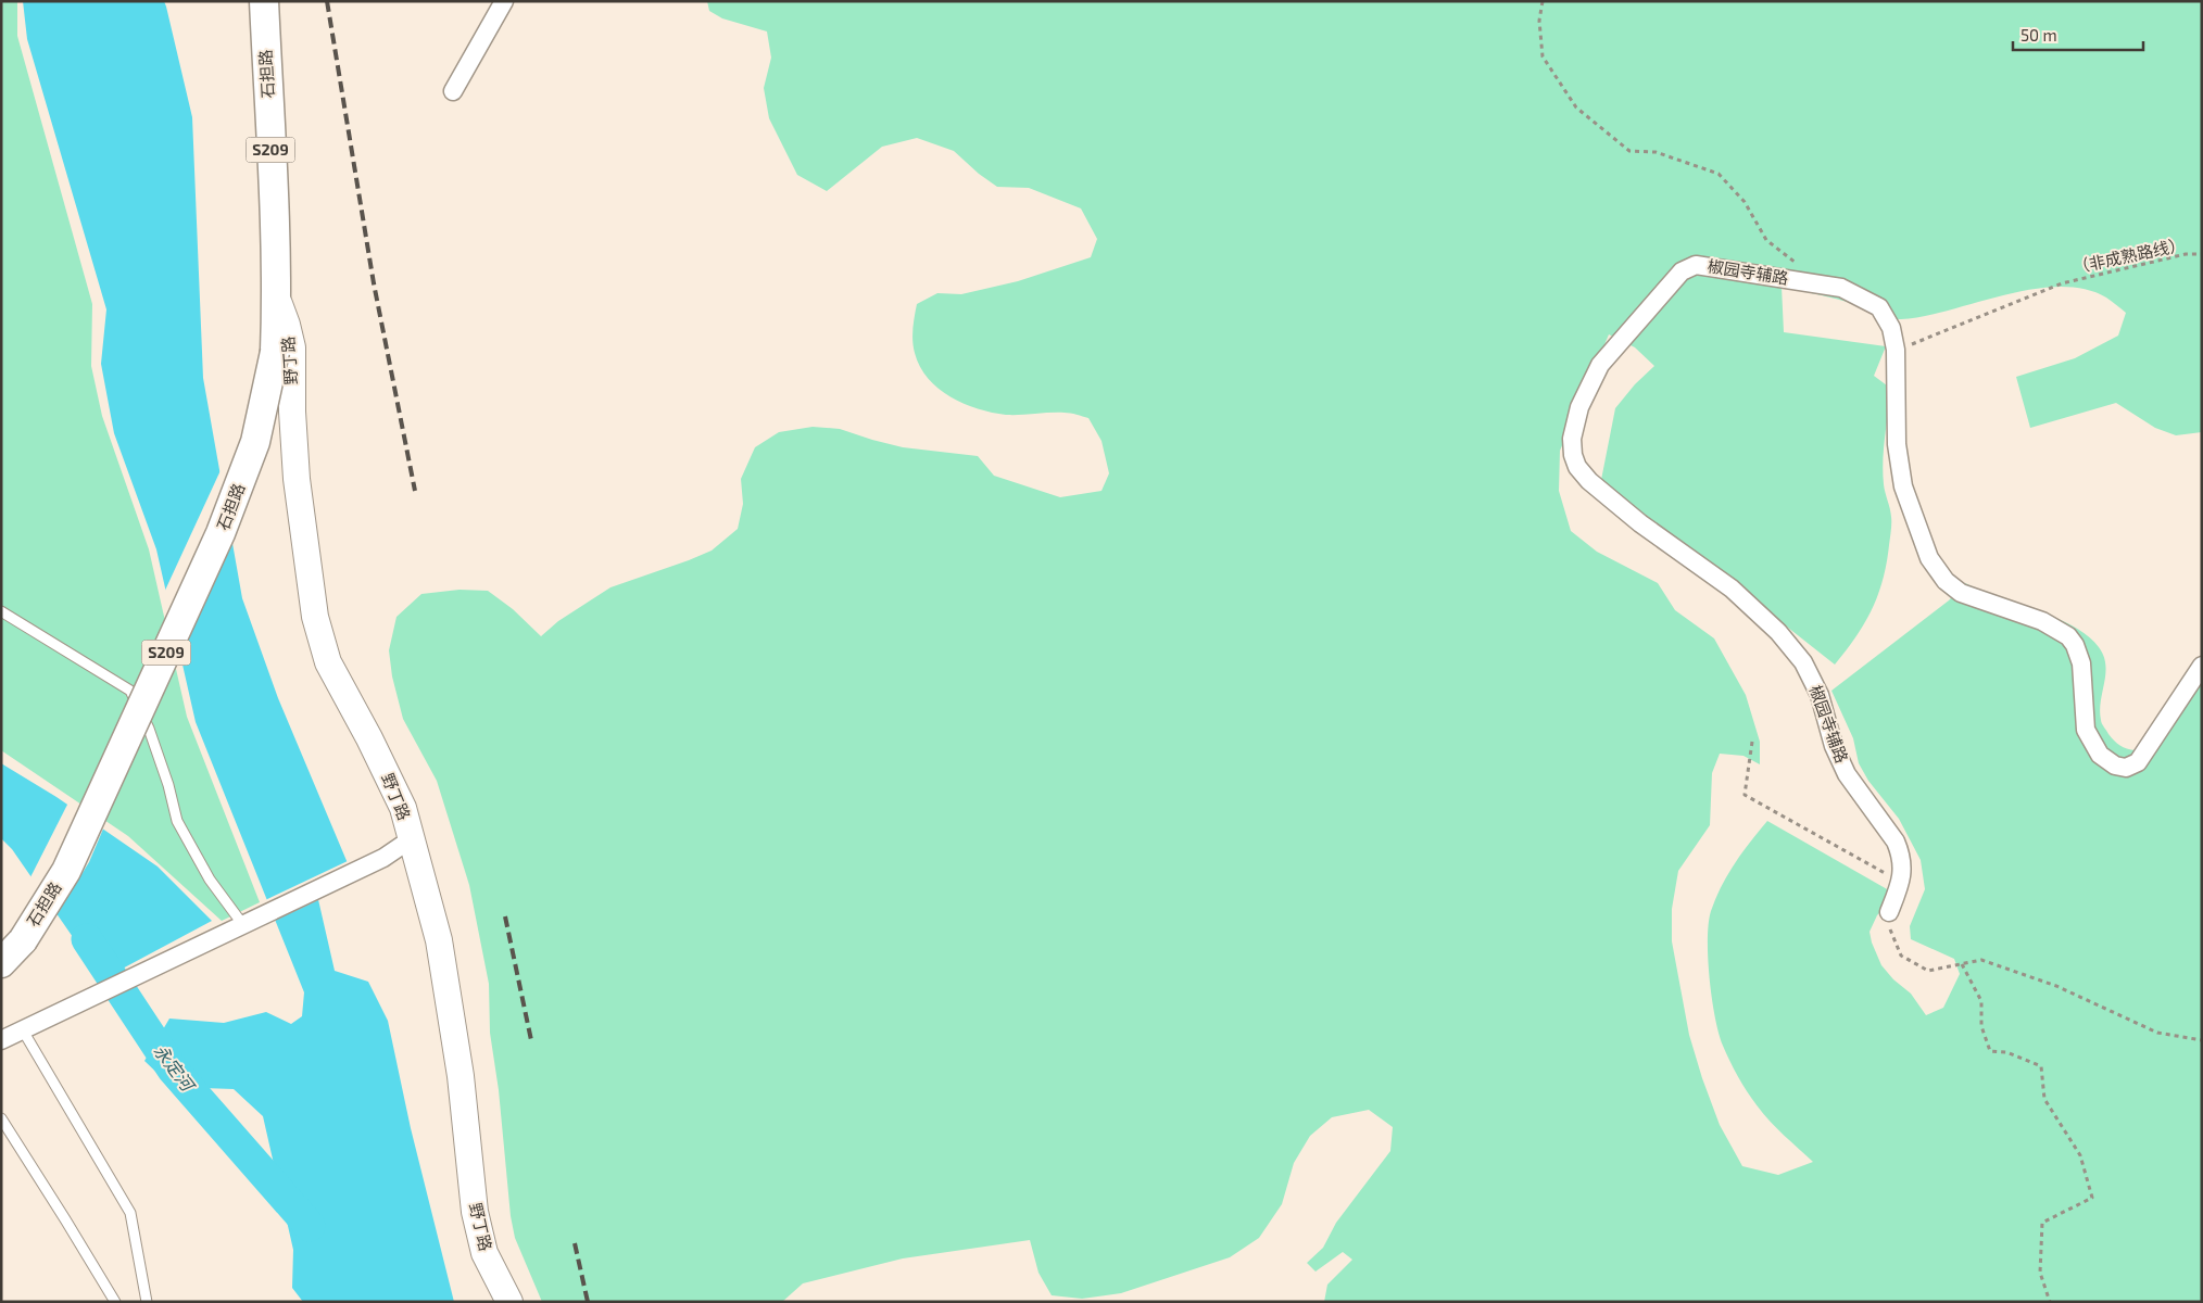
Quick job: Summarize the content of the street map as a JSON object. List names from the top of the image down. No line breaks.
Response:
{"streets":{"main road":["石担路","S209","野丁路"],"street":["椒园寺辅路"],"path":["（非成熟路线）"]},"crossings":[["石担路","野丁路"],["（非成熟路线）","椒园寺辅路"]],"water":["永定河"],"scale_bar":"50 m"}
